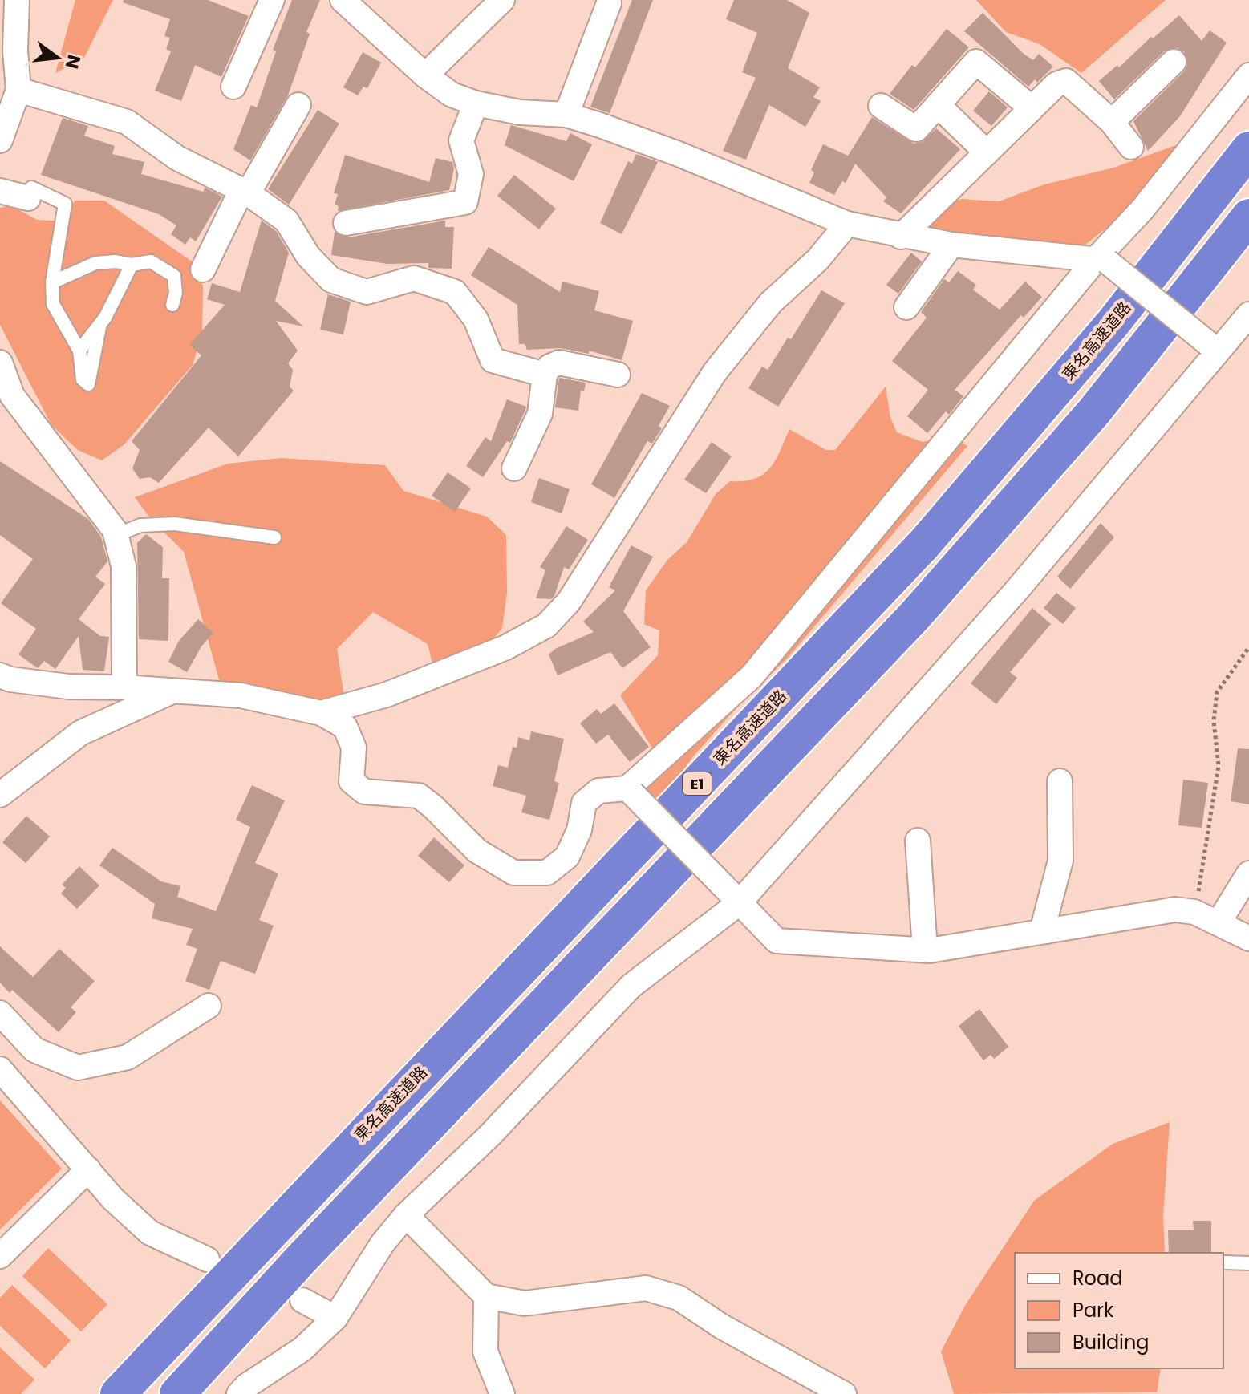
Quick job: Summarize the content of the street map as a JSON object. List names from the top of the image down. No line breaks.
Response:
{"streets":{"highway":["東名高速道路","E1"]},"legend":["Road","Park","Building"],"north":"right"}
